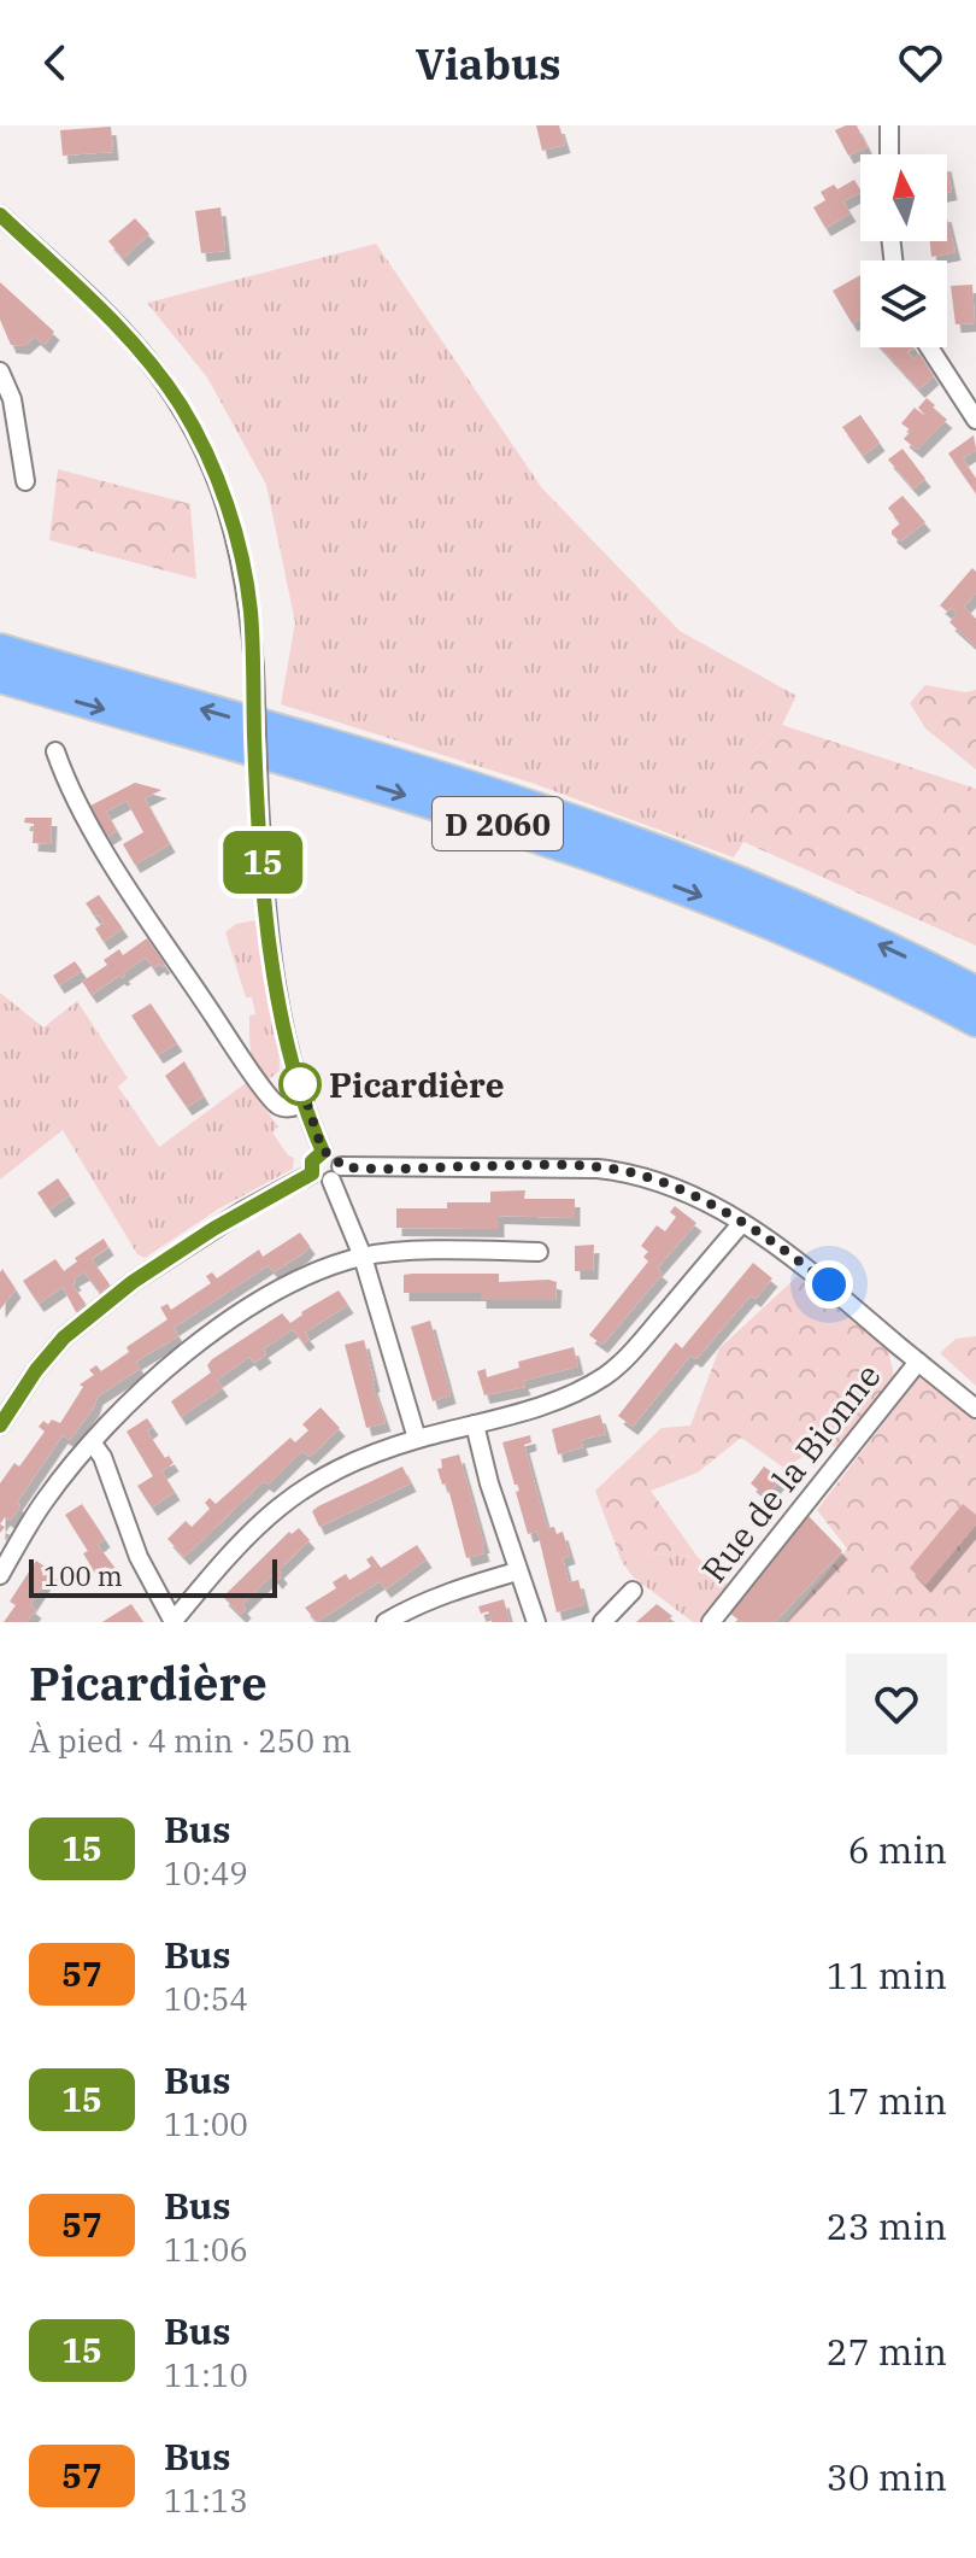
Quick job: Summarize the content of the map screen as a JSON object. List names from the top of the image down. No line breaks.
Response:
{"streets":{"highway":["D 2060"],"street":["Rue de la Bionne"]},"places":["Picardière"],"lines":["bus line 15"],"scale_bar":"100 m","north":"top","page":{"header":"Viabus","on_map":"15","scale":"100 m","heading":["Picardière","À pied · 4 min · 250 m"],"list":[{"mark":"15","name":"Bus","note":"10:49","value":"6 min"},{"mark":"57","name":"Bus","note":"10:54","value":"11 min"},{"mark":"15","name":"Bus","note":"11:00","value":"17 min"},{"mark":"57","name":"Bus","note":"11:06","value":"23 min"},{"mark":"15","name":"Bus","note":"11:10","value":"27 min"},{"mark":"57","name":"Bus","note":"11:13","value":"30 min"}]}}
